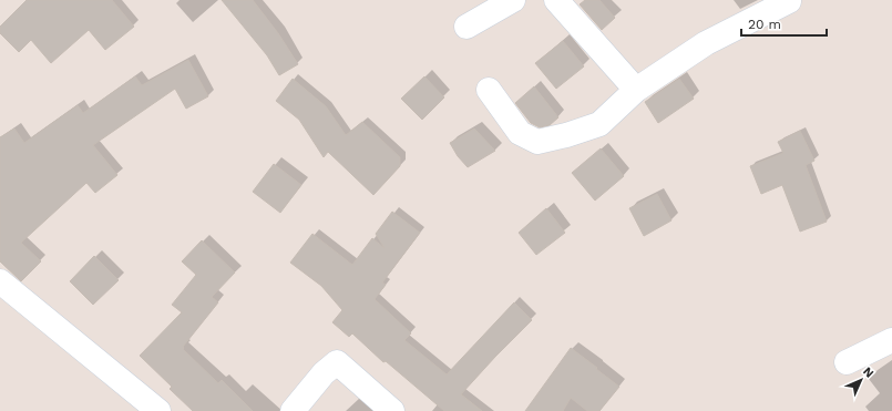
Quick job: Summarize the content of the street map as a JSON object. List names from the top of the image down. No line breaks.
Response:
{"scale_bar":"20 m","north":"top right"}
